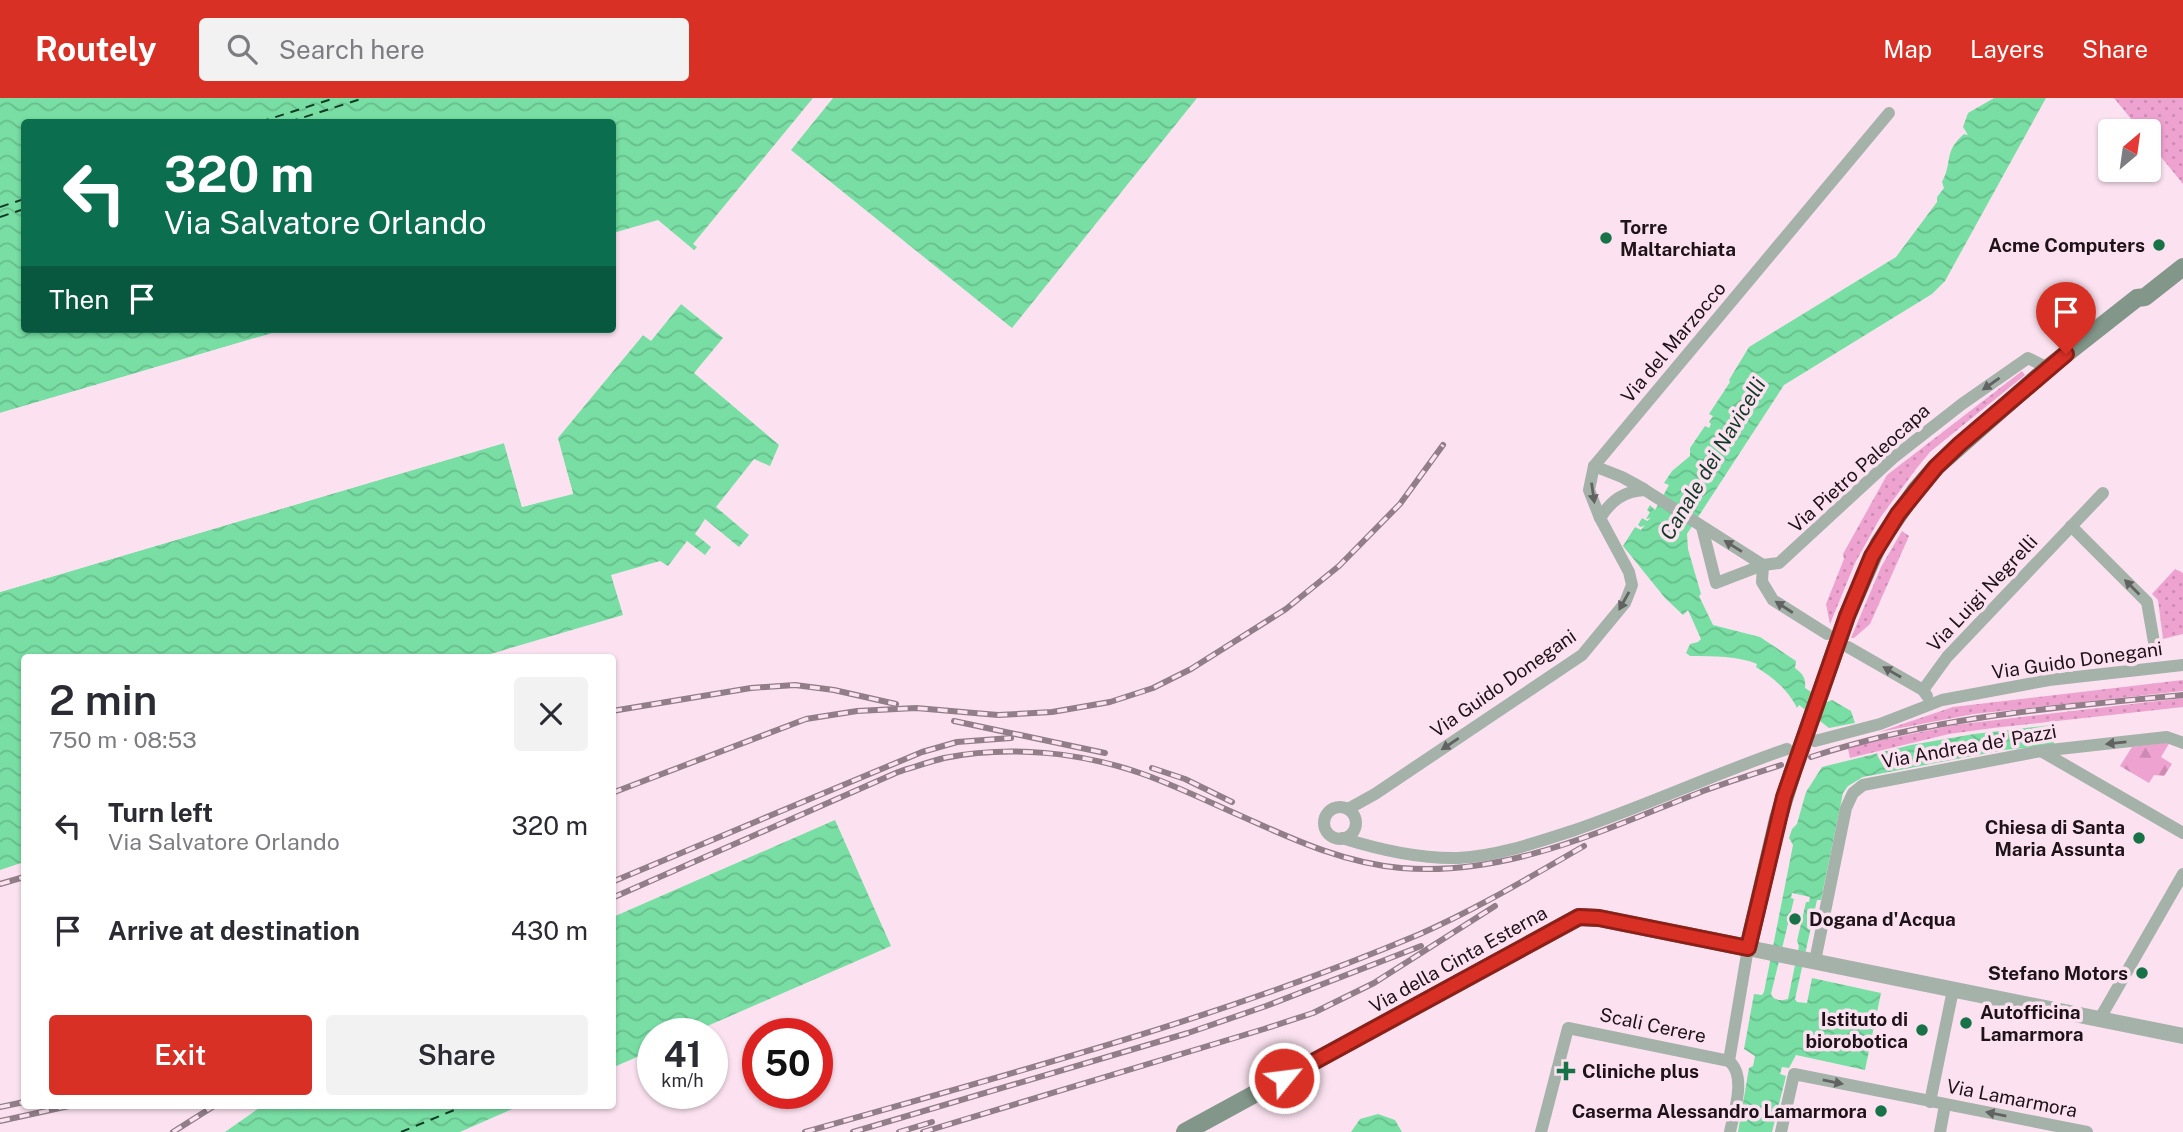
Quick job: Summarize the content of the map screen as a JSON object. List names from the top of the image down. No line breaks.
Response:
{"streets":{"main road":["Via della Cinta Esterna"],"street":["Via del Marzocco","Via Pietro Paleocapa","Via Luigi Negrelli","Via Guido Donegani","Via Andrea de' Pazzi","Scali Cerere","Via Lamarmora"]},"crossings":[["Via Andrea de' Pazzi","Via della Cinta Esterna"],["Via della Cinta Esterna","Via Lamarmora"]],"one_way":["Via Pietro Paleocapa","Via Guido Donegani"],"water":["Canale dei Navicelli"],"places":{"other":["Torre Maltarchiata","Acme Computers","Chiesa di Santa Maria Assunta","Dogana d'Acqua","Stefano Motors","Autofficina Lamarmora","Istituto di biorobotica","Caserma Alessandro Lamarmora"],"health":["Cliniche plus"]},"north":"top right","page":{"header":"Routely","search":"Search here","nav":["Map","Layers","Share"],"turn":["320 m","Via Salvatore Orlando"],"then":"Then","heading":["2 min","750 m · 08:53"],"list":[{"name":"Turn left","note":"Via Salvatore Orlando","value":"320 m"},{"name":"Arrive at destination","value":"430 m"}],"buttons":["Exit","Share"],"speed":"41 km/h","limit":"50"}}
